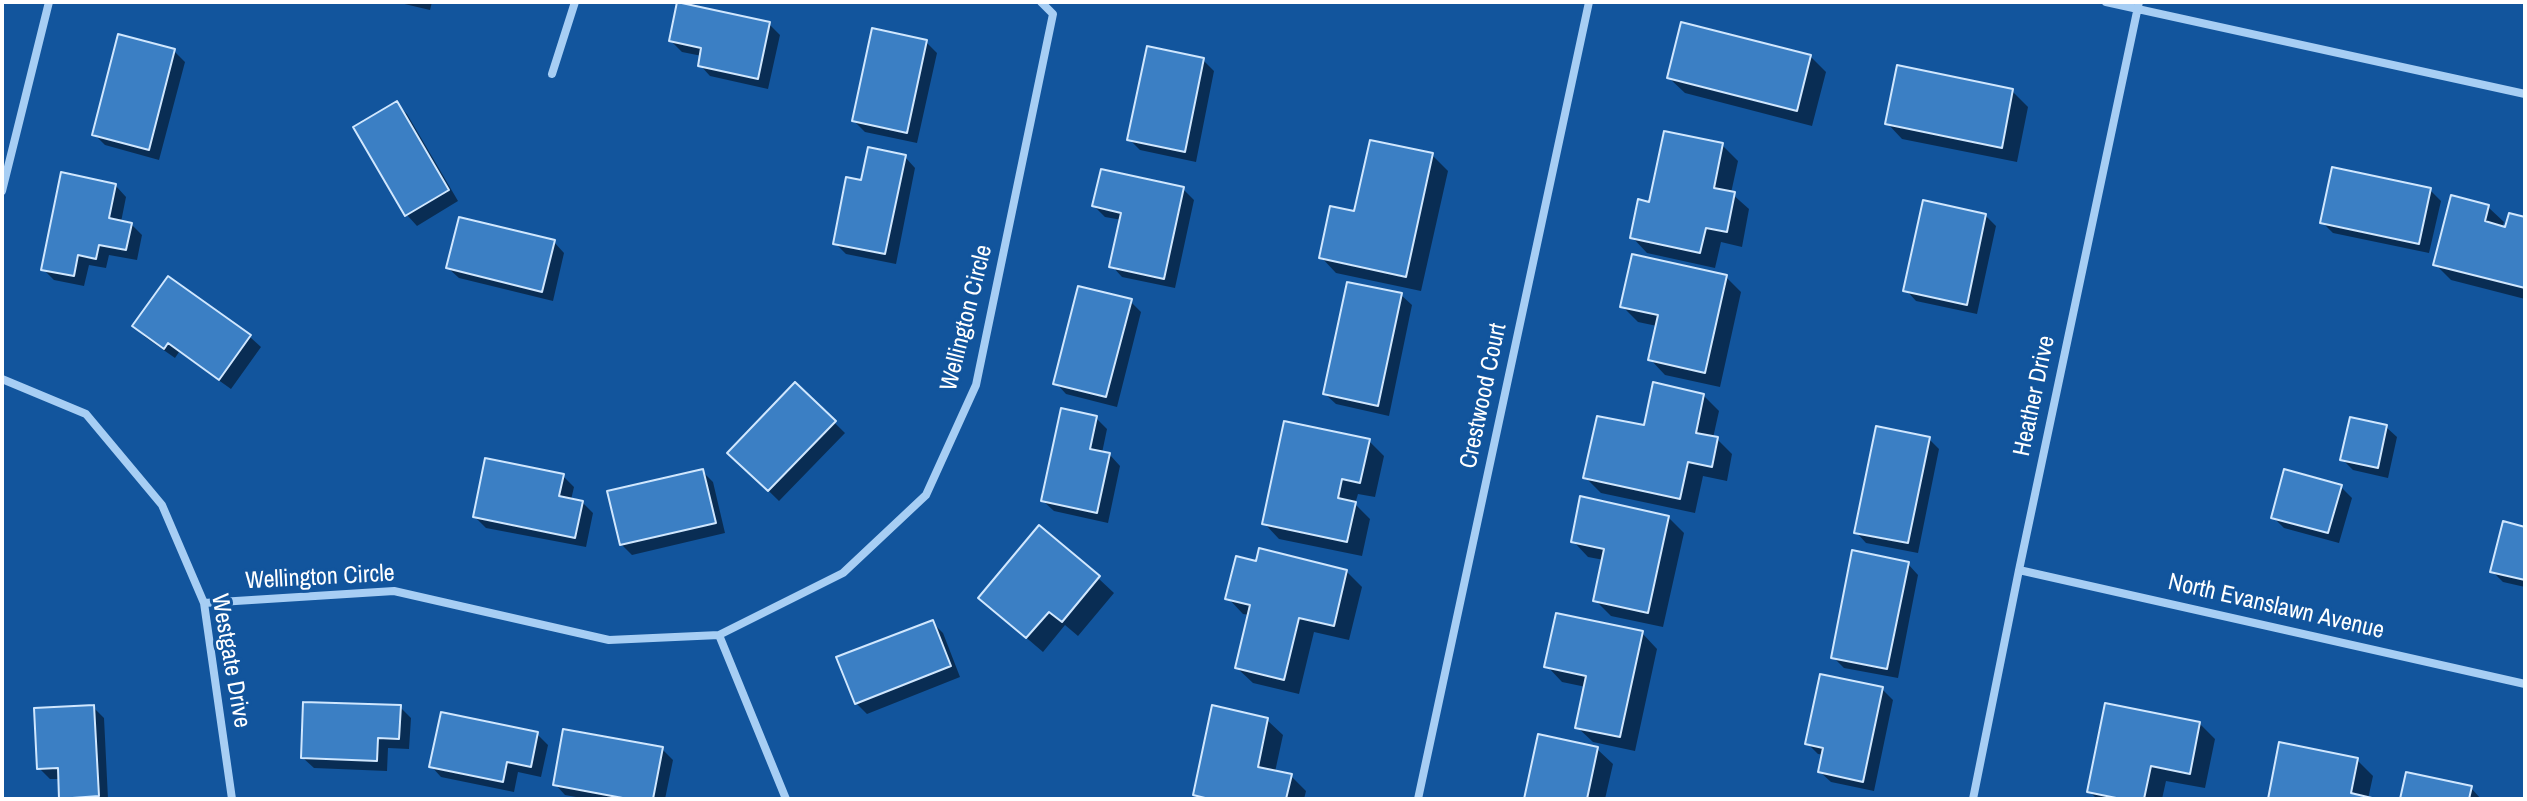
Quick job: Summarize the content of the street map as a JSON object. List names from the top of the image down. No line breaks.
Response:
{"streets":{"street":["Wellington Circle","Crestwood Court","Heather Drive","North Evanslawn Avenue","Westgate Drive"]},"crossings":[["Wellington Circle","Westgate Drive"],["Heather Drive","North Evanslawn Avenue"]]}
